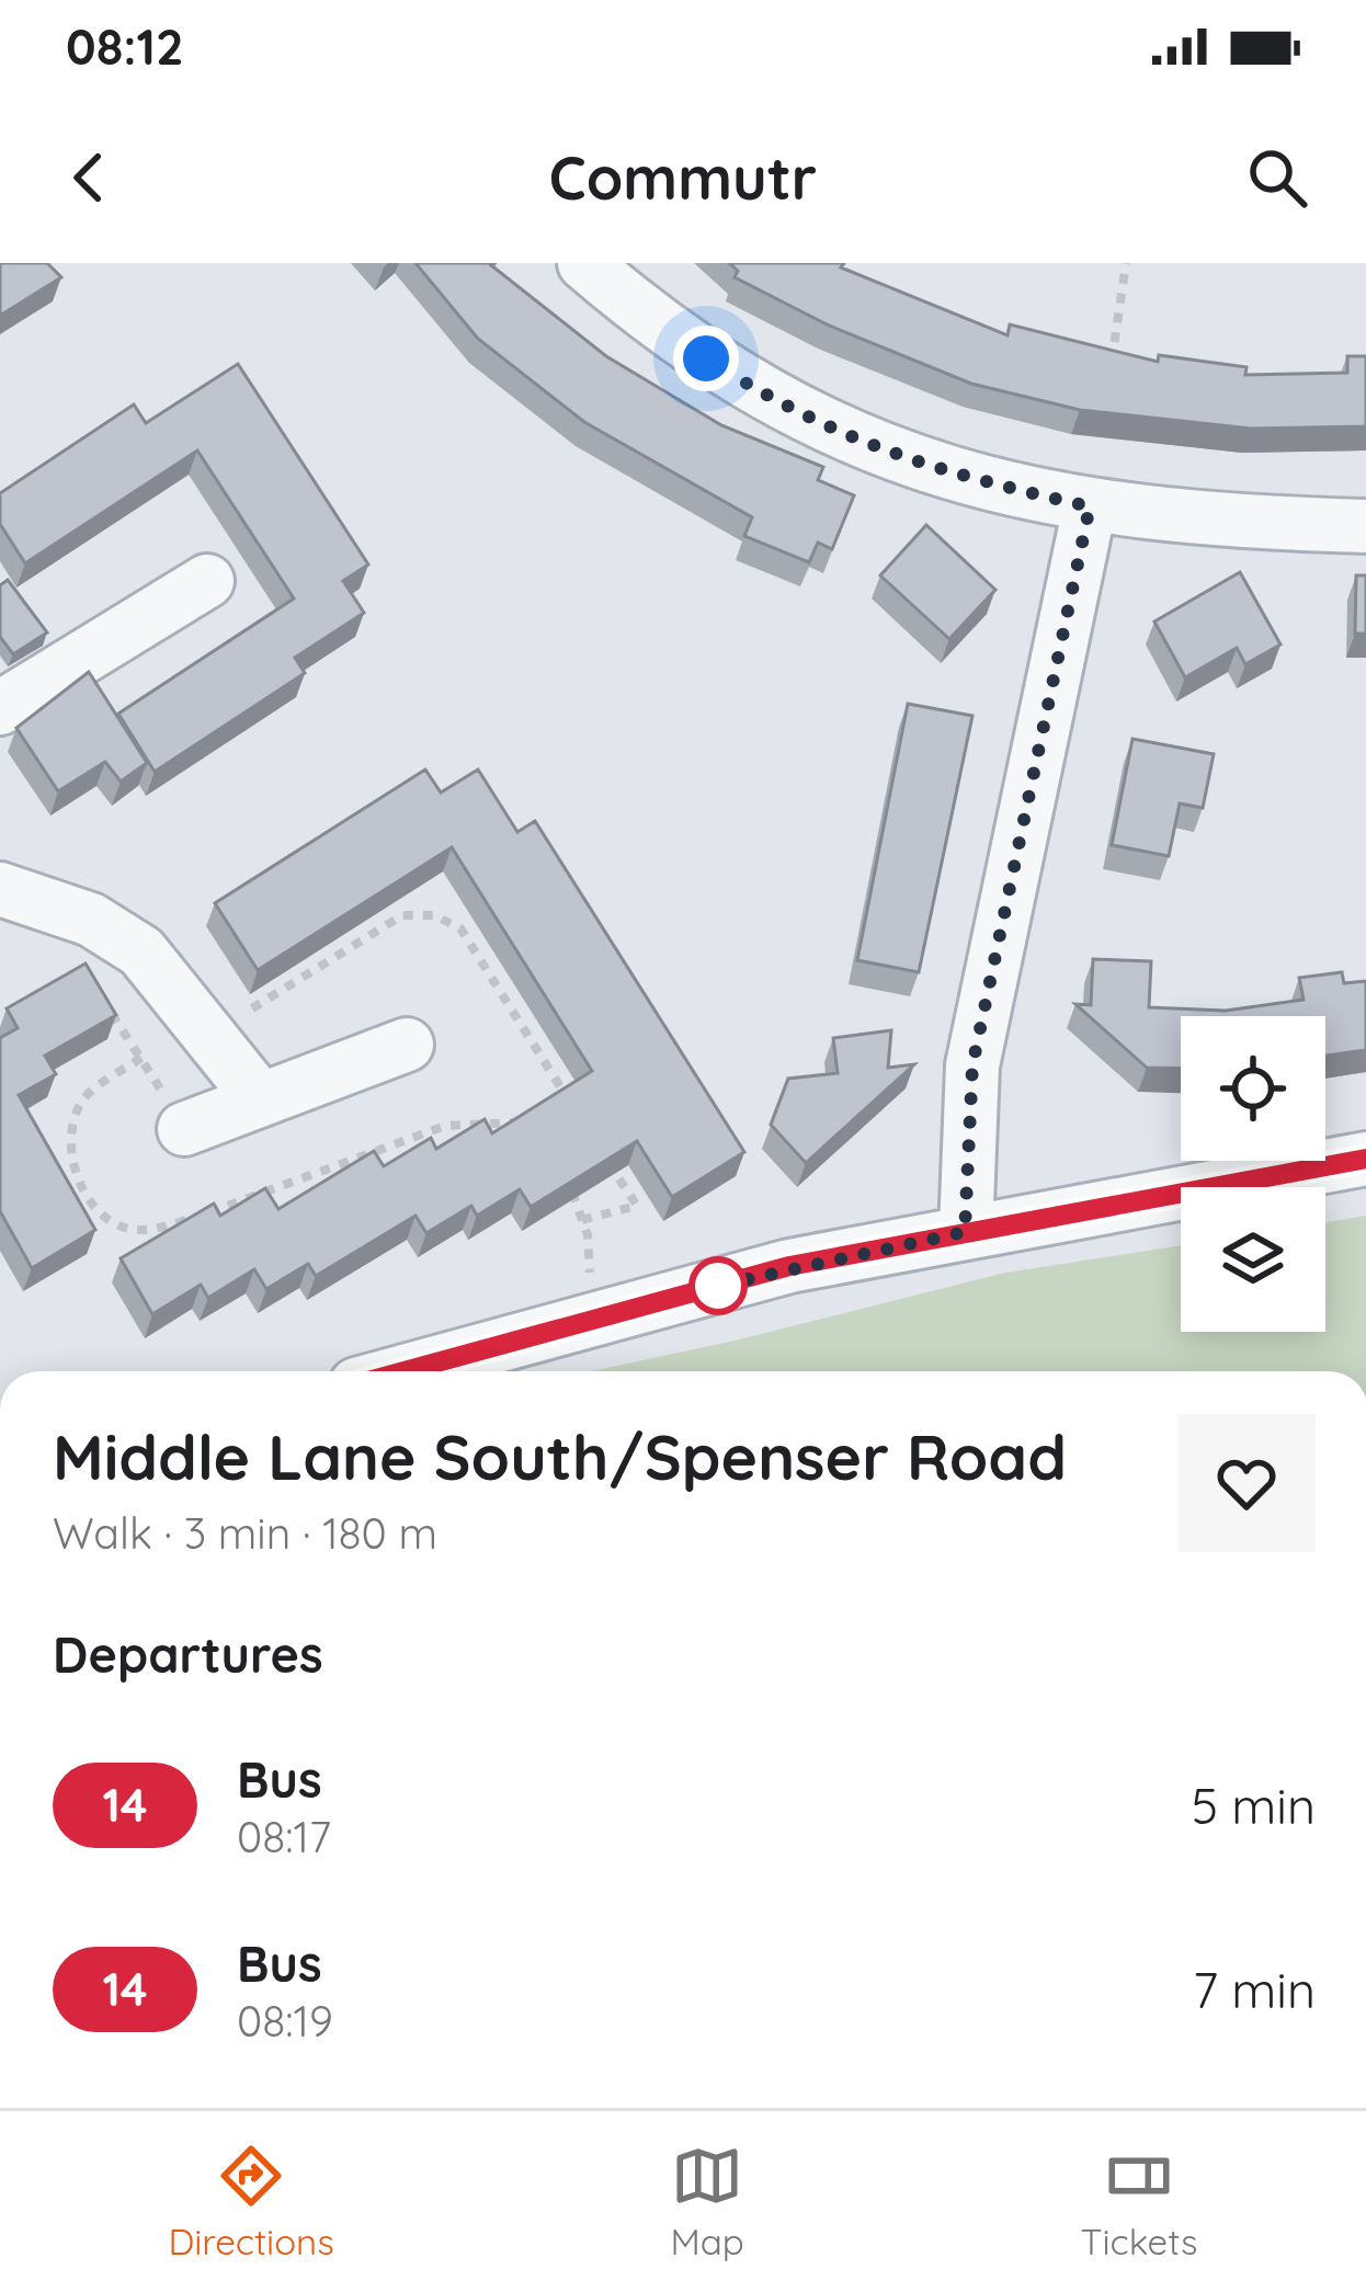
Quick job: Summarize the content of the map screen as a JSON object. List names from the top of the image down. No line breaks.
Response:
{"lines":["bus line 14"],"page":{"status":"08:12","header":"Commutr","heading":[["Middle Lane South/Spenser Road","Walk · 3 min · 180 m"],"Departures"],"list":[{"mark":"14","name":"Bus","note":"08:17","value":"5 min"},{"mark":"14","name":"Bus","note":"08:19","value":"7 min"}],"tabs":["Directions","Map","Tickets"]}}
